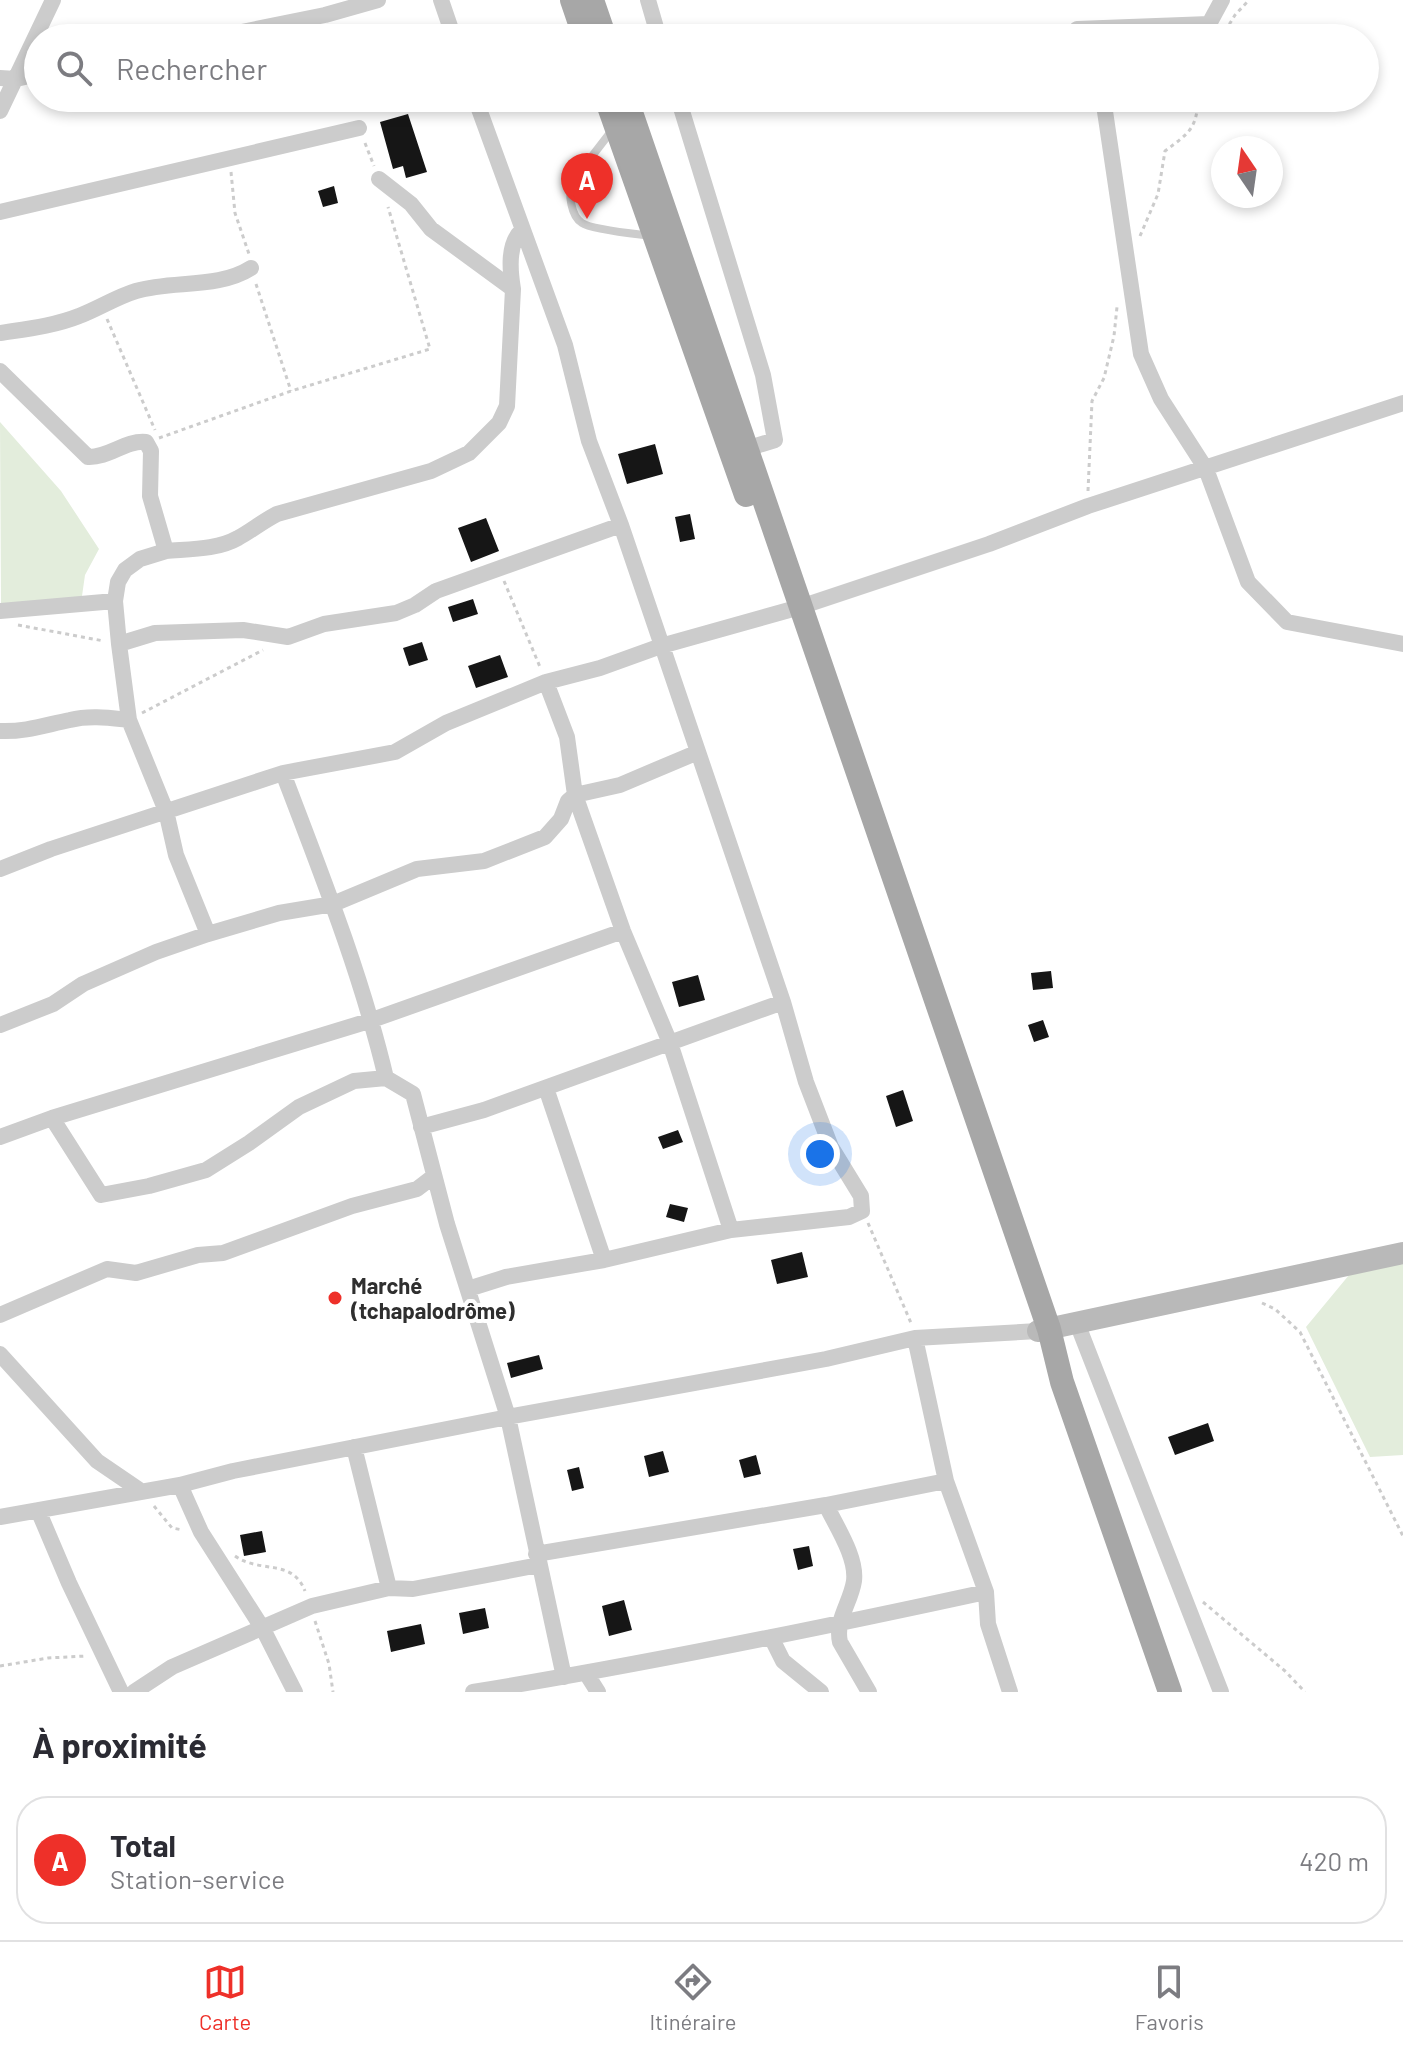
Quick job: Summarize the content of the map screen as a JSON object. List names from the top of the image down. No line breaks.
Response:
{"places":["Marché (tchapalodrôme)"],"north":"top","page":{"search":"Rechercher","pins":"A","heading":"À proximité","list":[{"mark":"A","name":"Total","note":"Station-service","value":"420 m"}],"nav":["Carte","Itinéraire","Favoris"]}}
